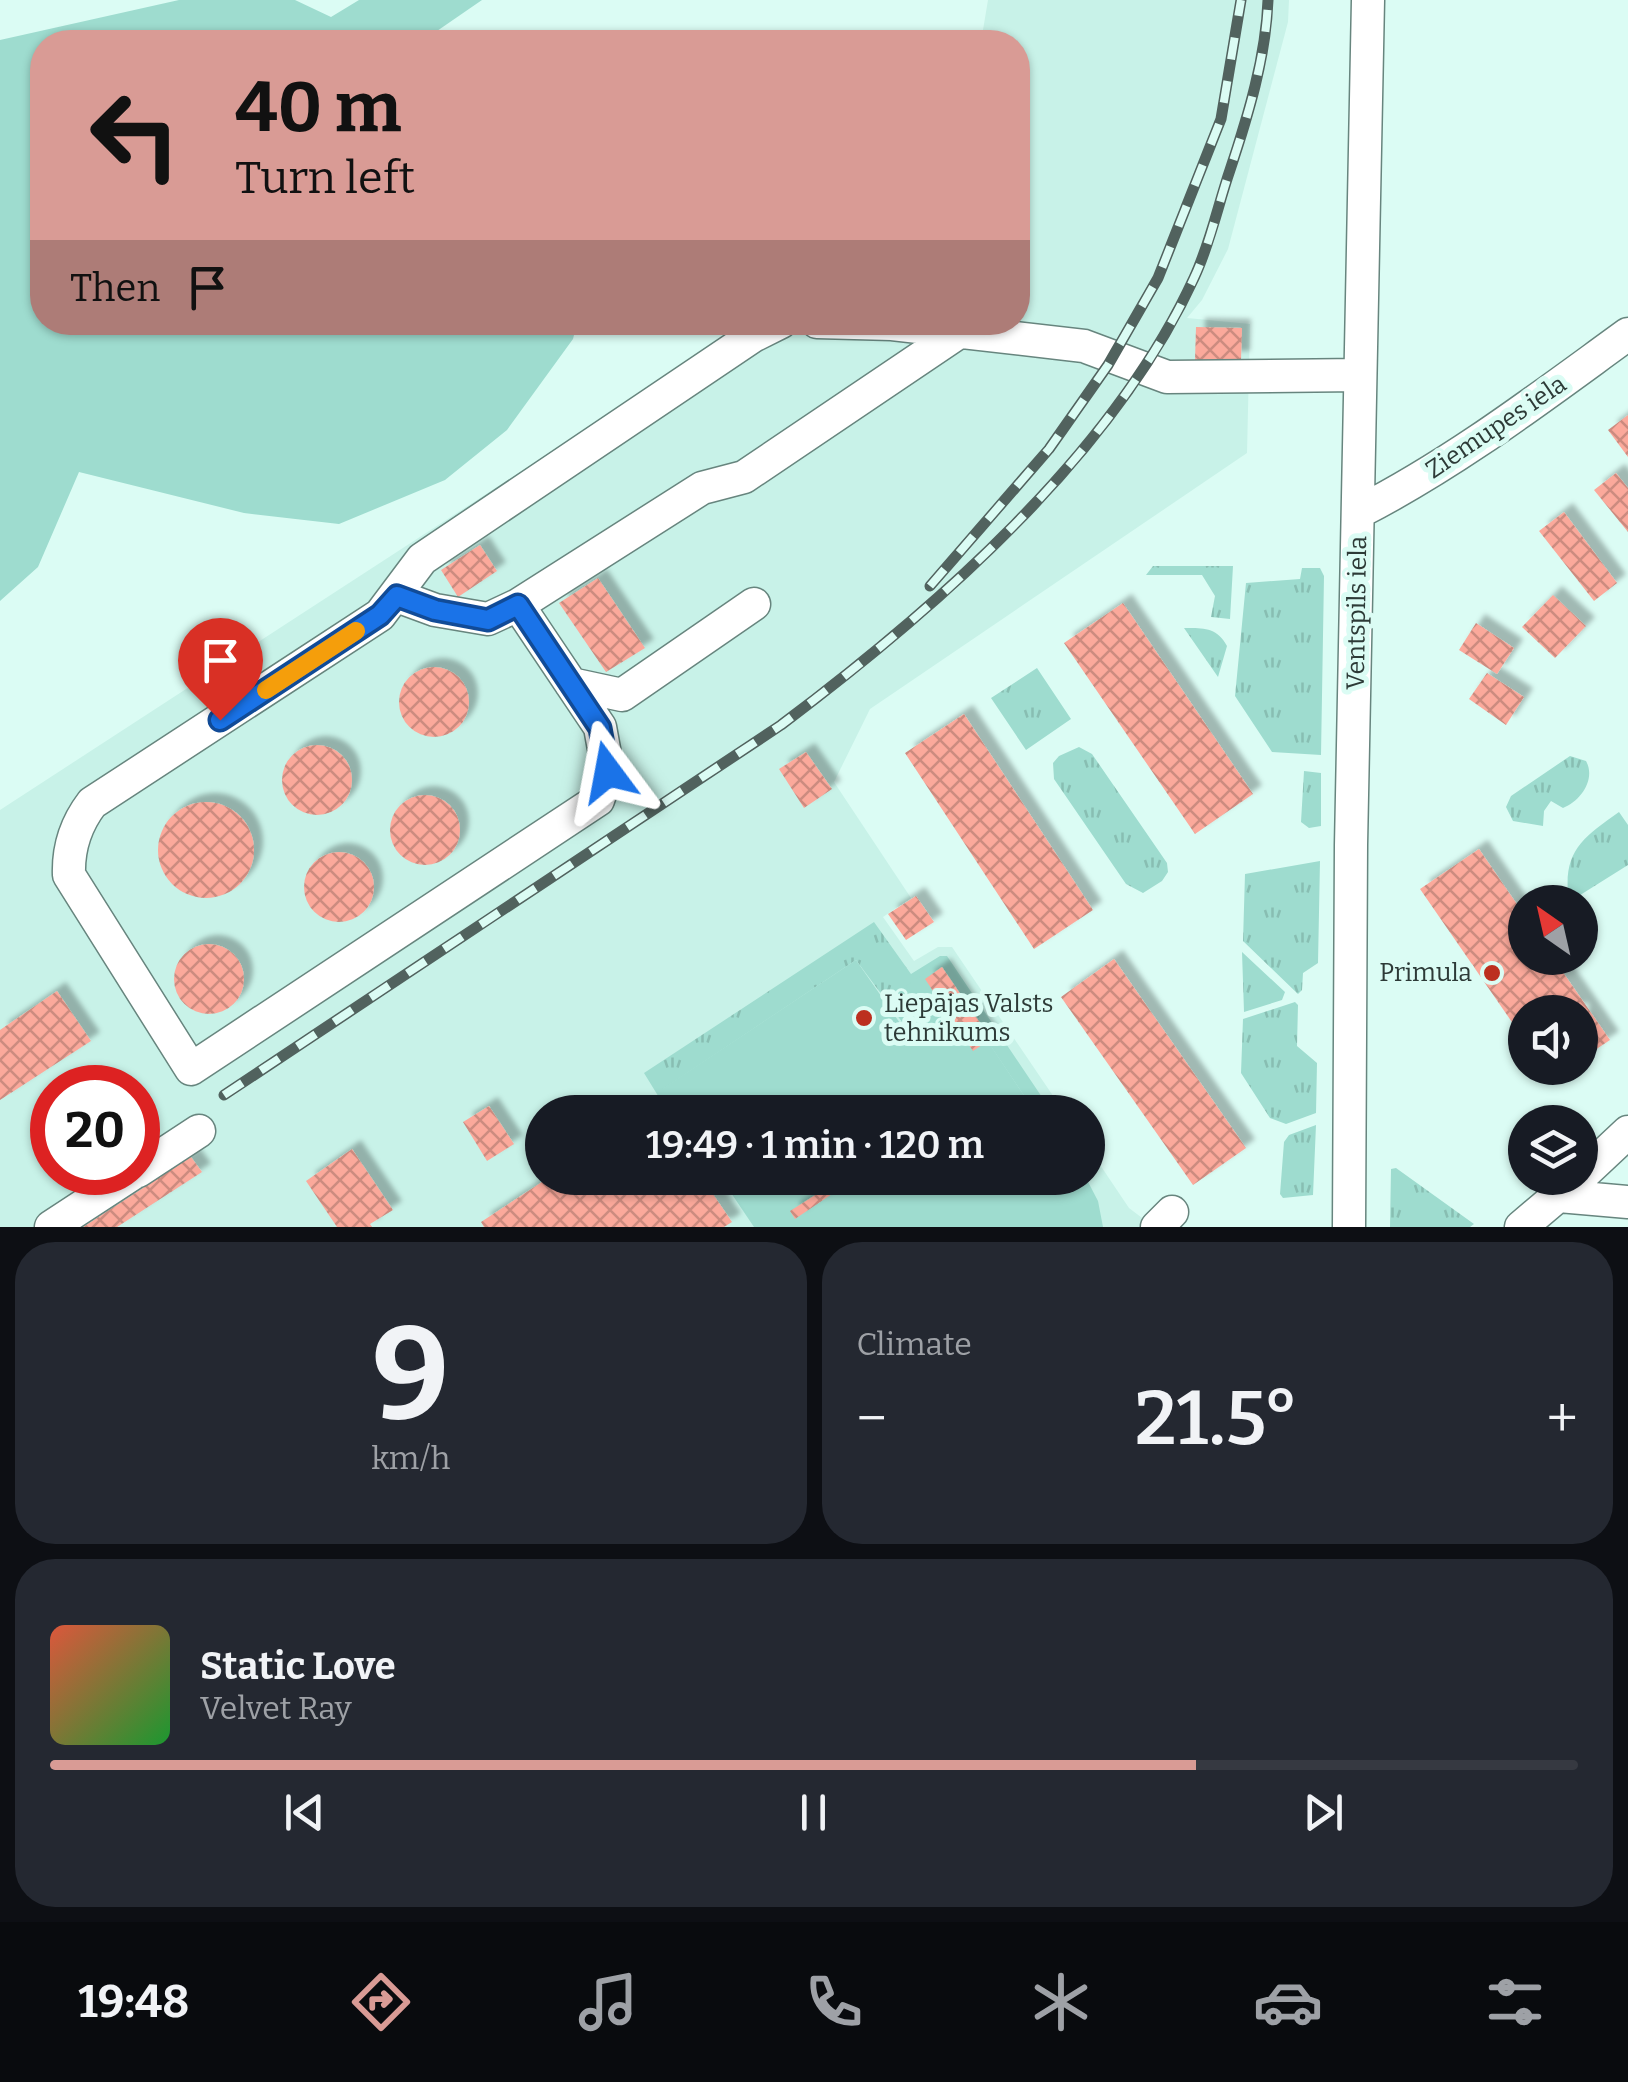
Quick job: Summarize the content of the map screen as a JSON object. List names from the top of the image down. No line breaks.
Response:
{"streets":{"street":["Ziemupes iela","Ventspils iela"]},"crossings":[["Ziemupes iela","Ventspils iela"]],"places":["Primula","Liepājas Valsts tehnikums"],"north":"top left","page":{"turn":["40 m","Turn left"],"then":"Then","limit":"20","trip":"19:49 · 1 min · 120 m","tile":[["9","km/h"],"Climate"],"heat":["−","21.5°","+"],"song":["Static Love","Velvet Ray"],"tabs":"19:48"}}
